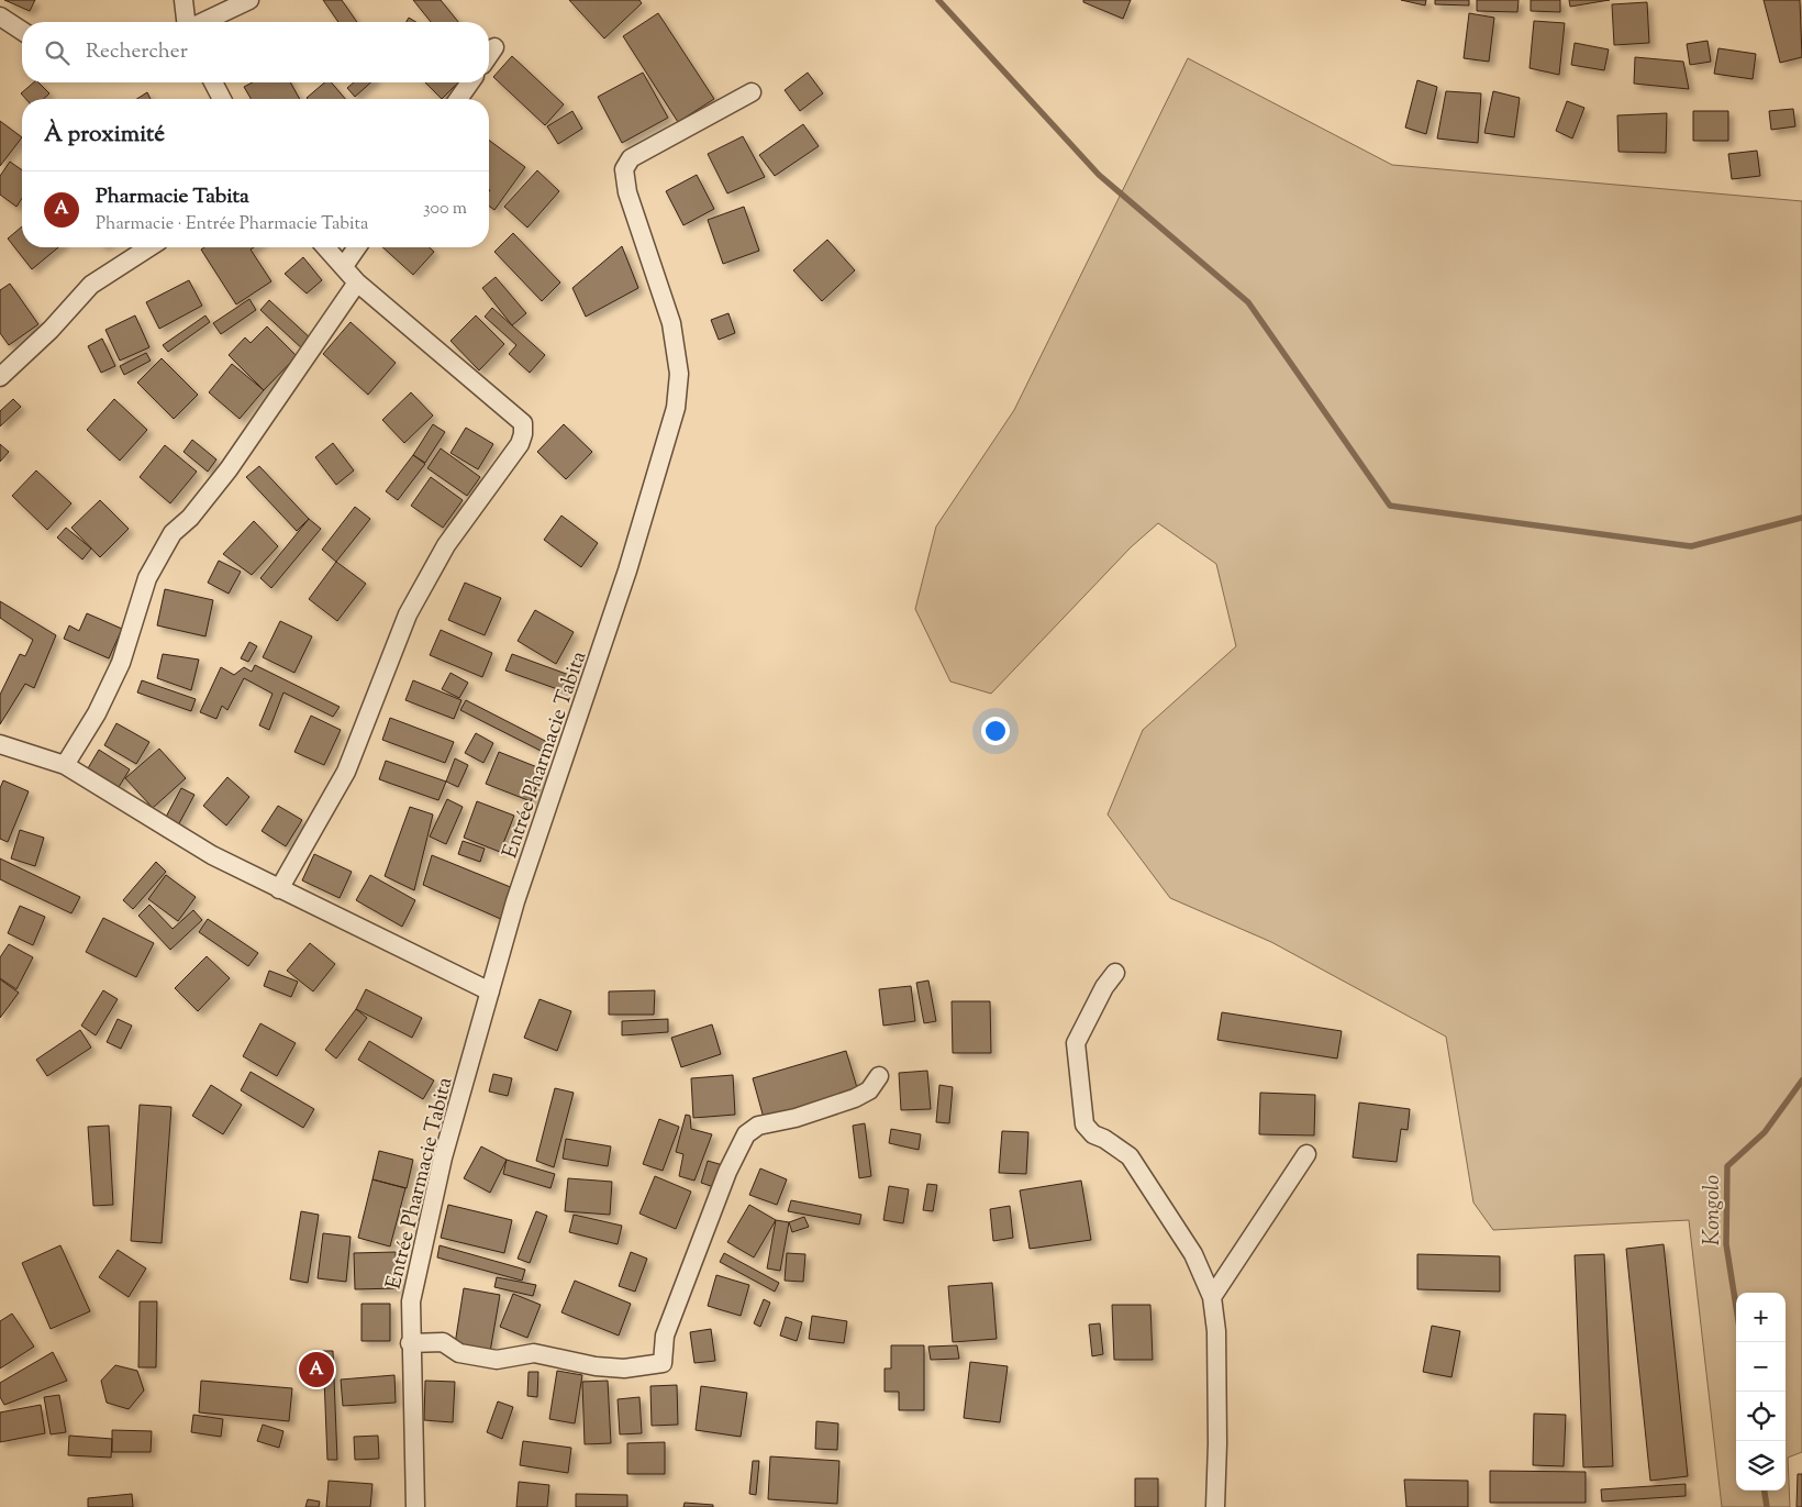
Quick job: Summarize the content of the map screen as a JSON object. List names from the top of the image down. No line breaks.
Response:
{"streets":{"street":["Entrée Pharmacie Tabita"]},"water":["Kongolo"],"page":{"search":"Rechercher","heading":"À proximité","list":[{"mark":"A","name":"Pharmacie Tabita","note":"Pharmacie · Entrée Pharmacie Tabita","value":"300 m"}],"map_buttons":["+","−"],"pins":"A"}}
